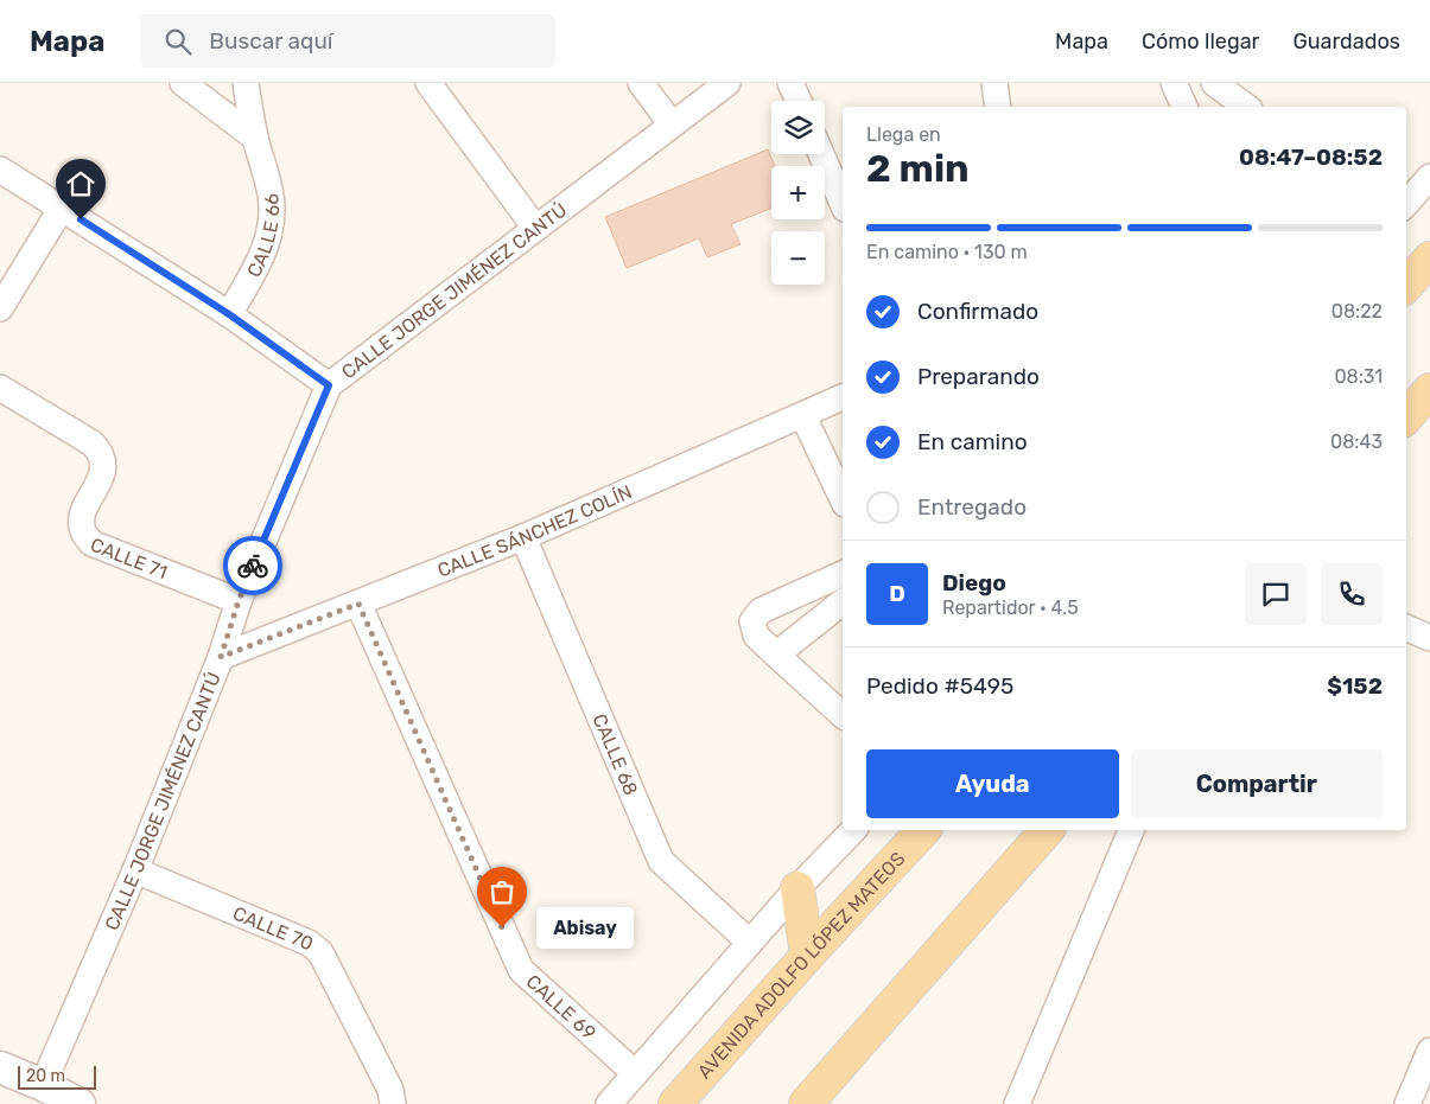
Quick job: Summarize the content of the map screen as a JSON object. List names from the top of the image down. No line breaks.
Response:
{"streets":{"main road":["AVENIDA ADOLFO LÓPEZ MATEOS"],"street":["CALLE 66","CALLE JORGE JIMÉNEZ CANTÚ","CALLE SÁNCHEZ COLÍN","CALLE 71","CALLE 68","CALLE 70","CALLE 69"]},"crossings":[["CALLE JORGE JIMÉNEZ CANTÚ","CALLE SÁNCHEZ COLÍN"],["CALLE JORGE JIMÉNEZ CANTÚ","CALLE 71"],["CALLE JORGE JIMÉNEZ CANTÚ","CALLE 70"],["CALLE SÁNCHEZ COLÍN","CALLE 68"],["CALLE SÁNCHEZ COLÍN","CALLE 69"]],"places":["Abisay"],"scale_bar":"20 m","page":{"header":"Mapa","search":"Buscar aquí","nav":["Mapa","Cómo llegar","Guardados"],"map_buttons":["+","−"],"heading":["2 min","Llega en","08:47–08:52"],"panel":["Diego","Repartidor · 4.5","Pedido #5495","$152"],"bar":"En camino · 130 m","list":[["Confirmado","08:22"],["Preparando","08:31"],["En camino","08:43"],"Entregado"],"round":"D","buttons":["Ayuda","Compartir"],"bubble":"Abisay","scale":"20 m"}}
